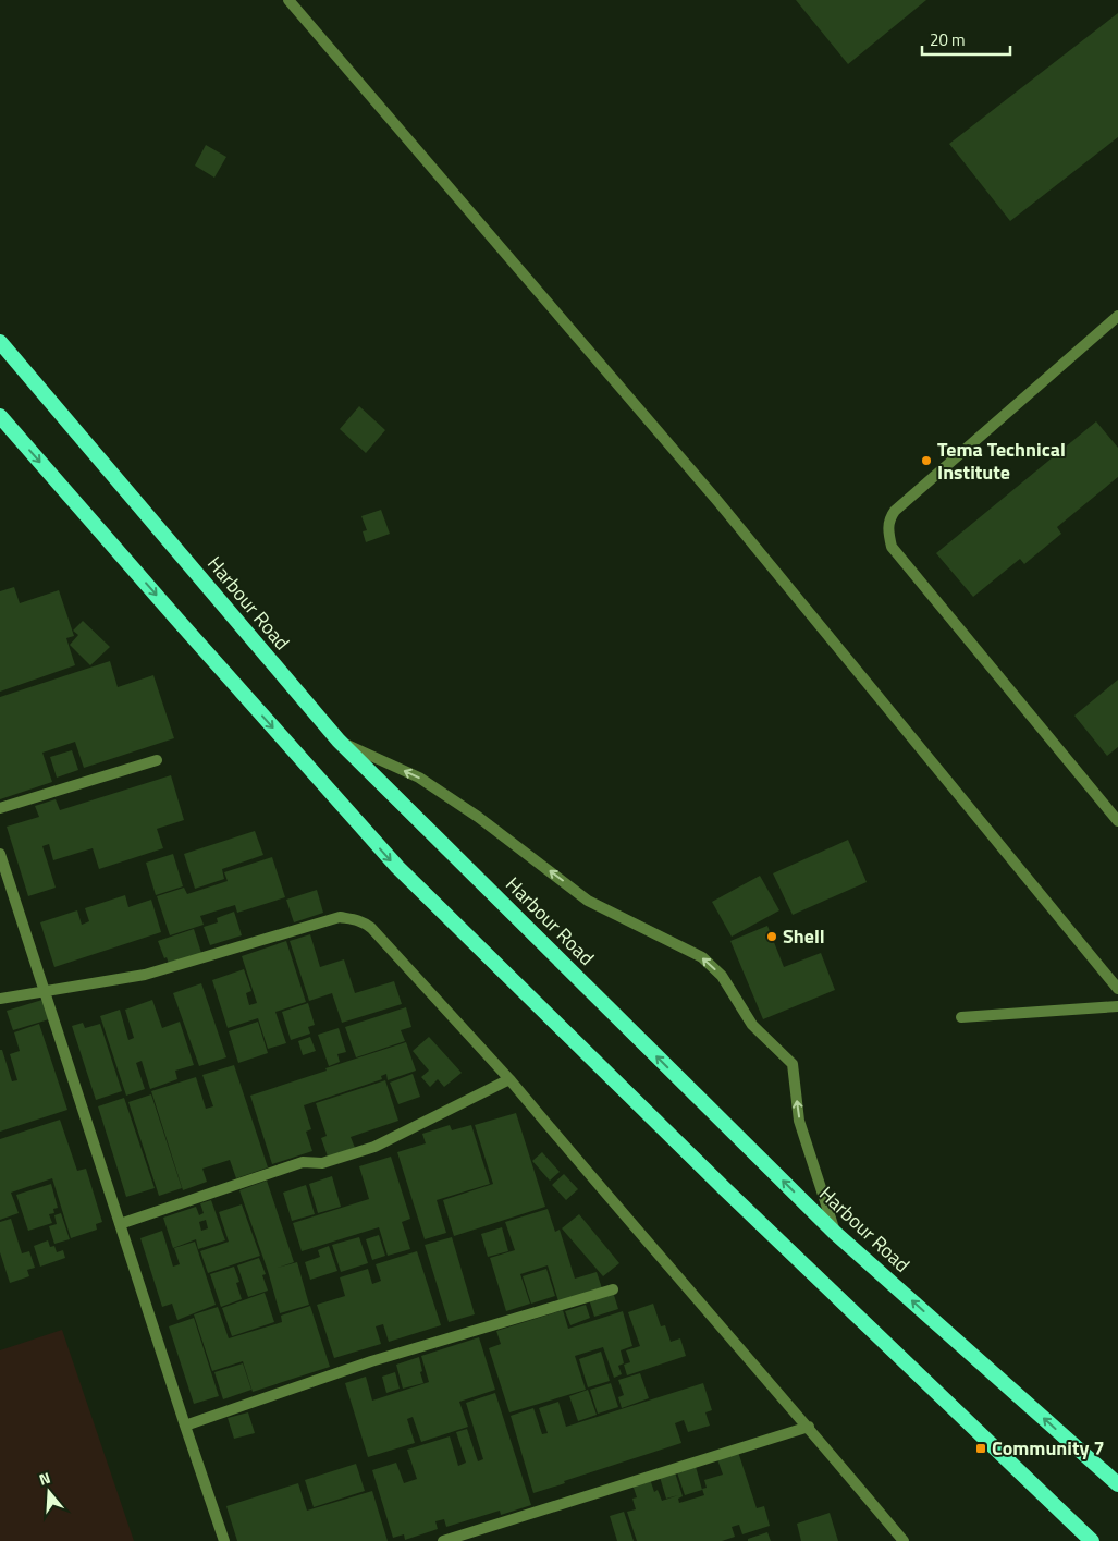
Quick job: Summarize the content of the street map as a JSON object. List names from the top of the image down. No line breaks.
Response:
{"streets":{"highway":["Harbour Road"]},"places":{"other":["Tema Technical Institute","Shell"],"transit":["Community 7"]},"scale_bar":"20 m","north":"top"}
